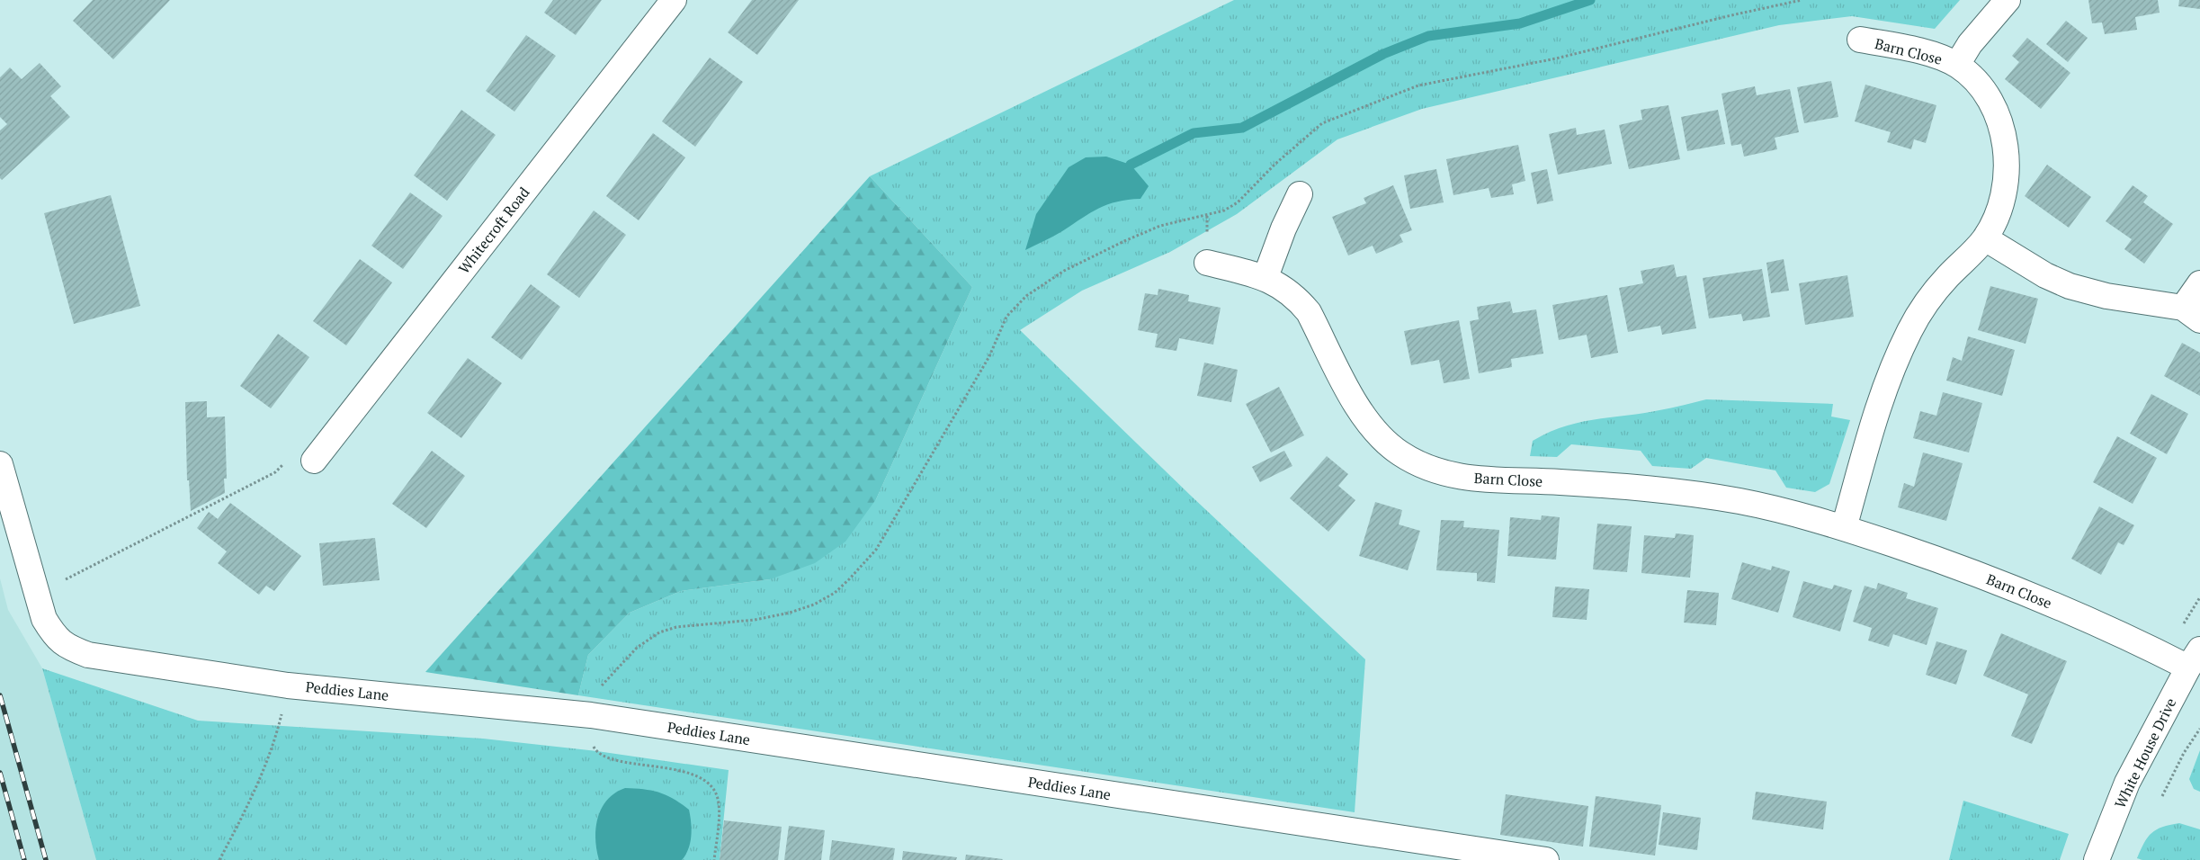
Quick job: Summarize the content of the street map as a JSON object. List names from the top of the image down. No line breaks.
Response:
{"streets":{"street":["Barn Close","Whitecroft Road","Peddies Lane","White House Drive"]},"crossings":[["Barn Close","White House Drive"]]}
